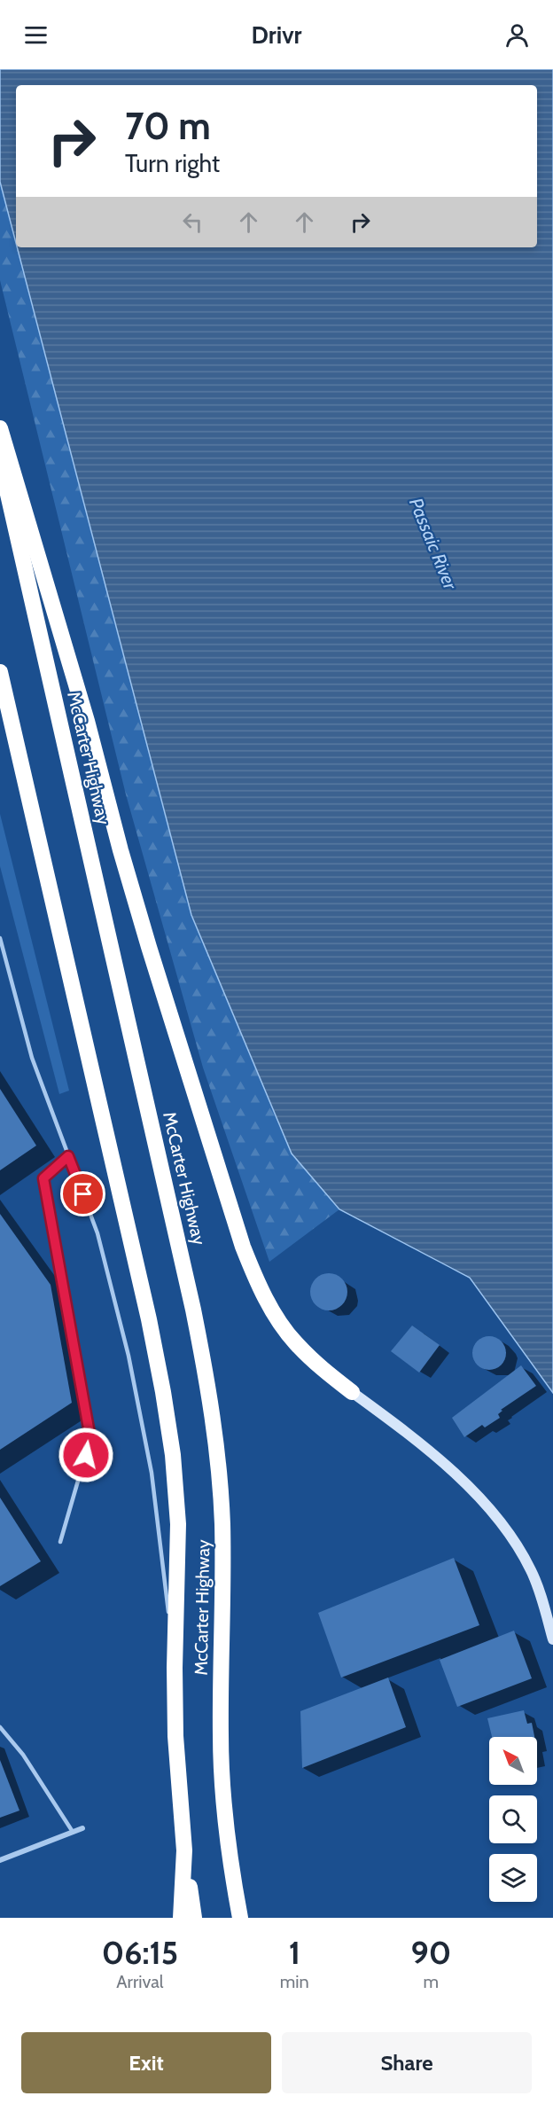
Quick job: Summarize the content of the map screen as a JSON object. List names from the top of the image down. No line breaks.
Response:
{"streets":{"highway":["McCarter Highway"]},"water":["Passaic River"],"north":"top left","page":{"header":"Drivr","turn":["70 m","Turn right"],"eta":["06:15","Arrival","1","min","90","m"],"buttons":["Exit","Share"]}}
